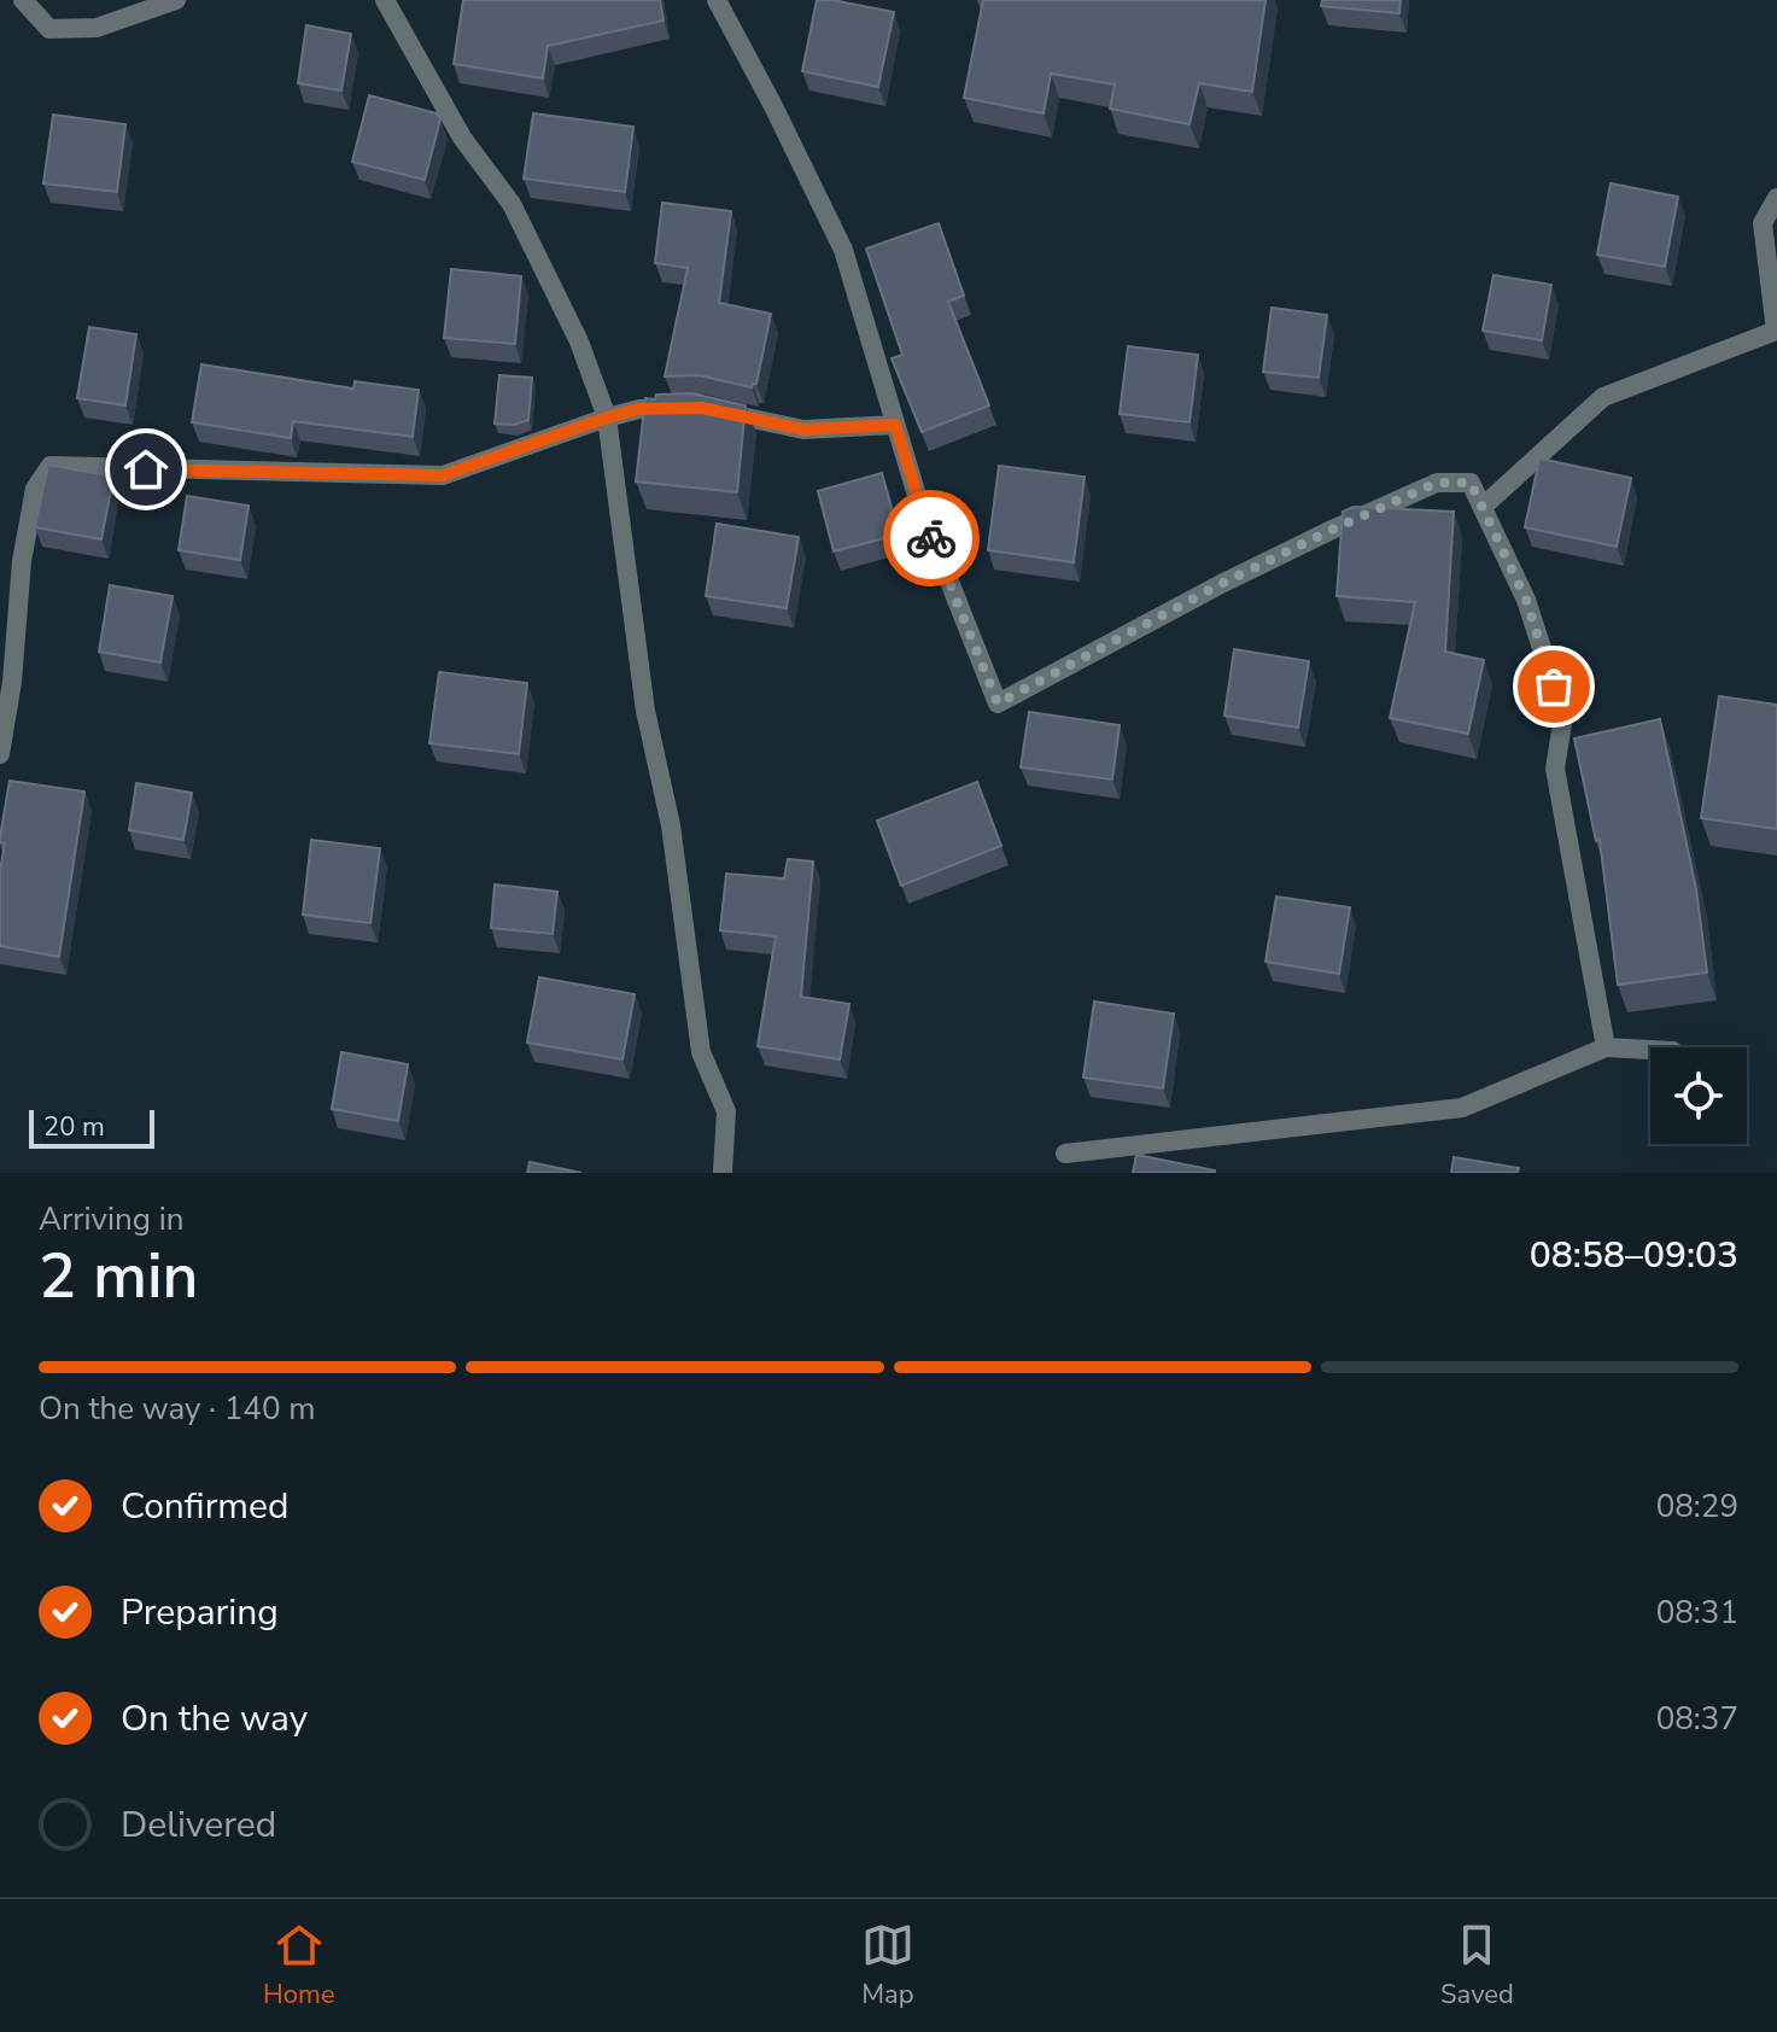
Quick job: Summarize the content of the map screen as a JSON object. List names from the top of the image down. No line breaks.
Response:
{"scale_bar":"20 m","page":{"scale":"20 m","heading":["2 min","Arriving in","08:58–09:03"],"bar":"On the way · 140 m","list":[["Confirmed","08:29"],["Preparing","08:31"],["On the way","08:37"],"Delivered"],"tabs":["Home","Map","Saved"]}}
